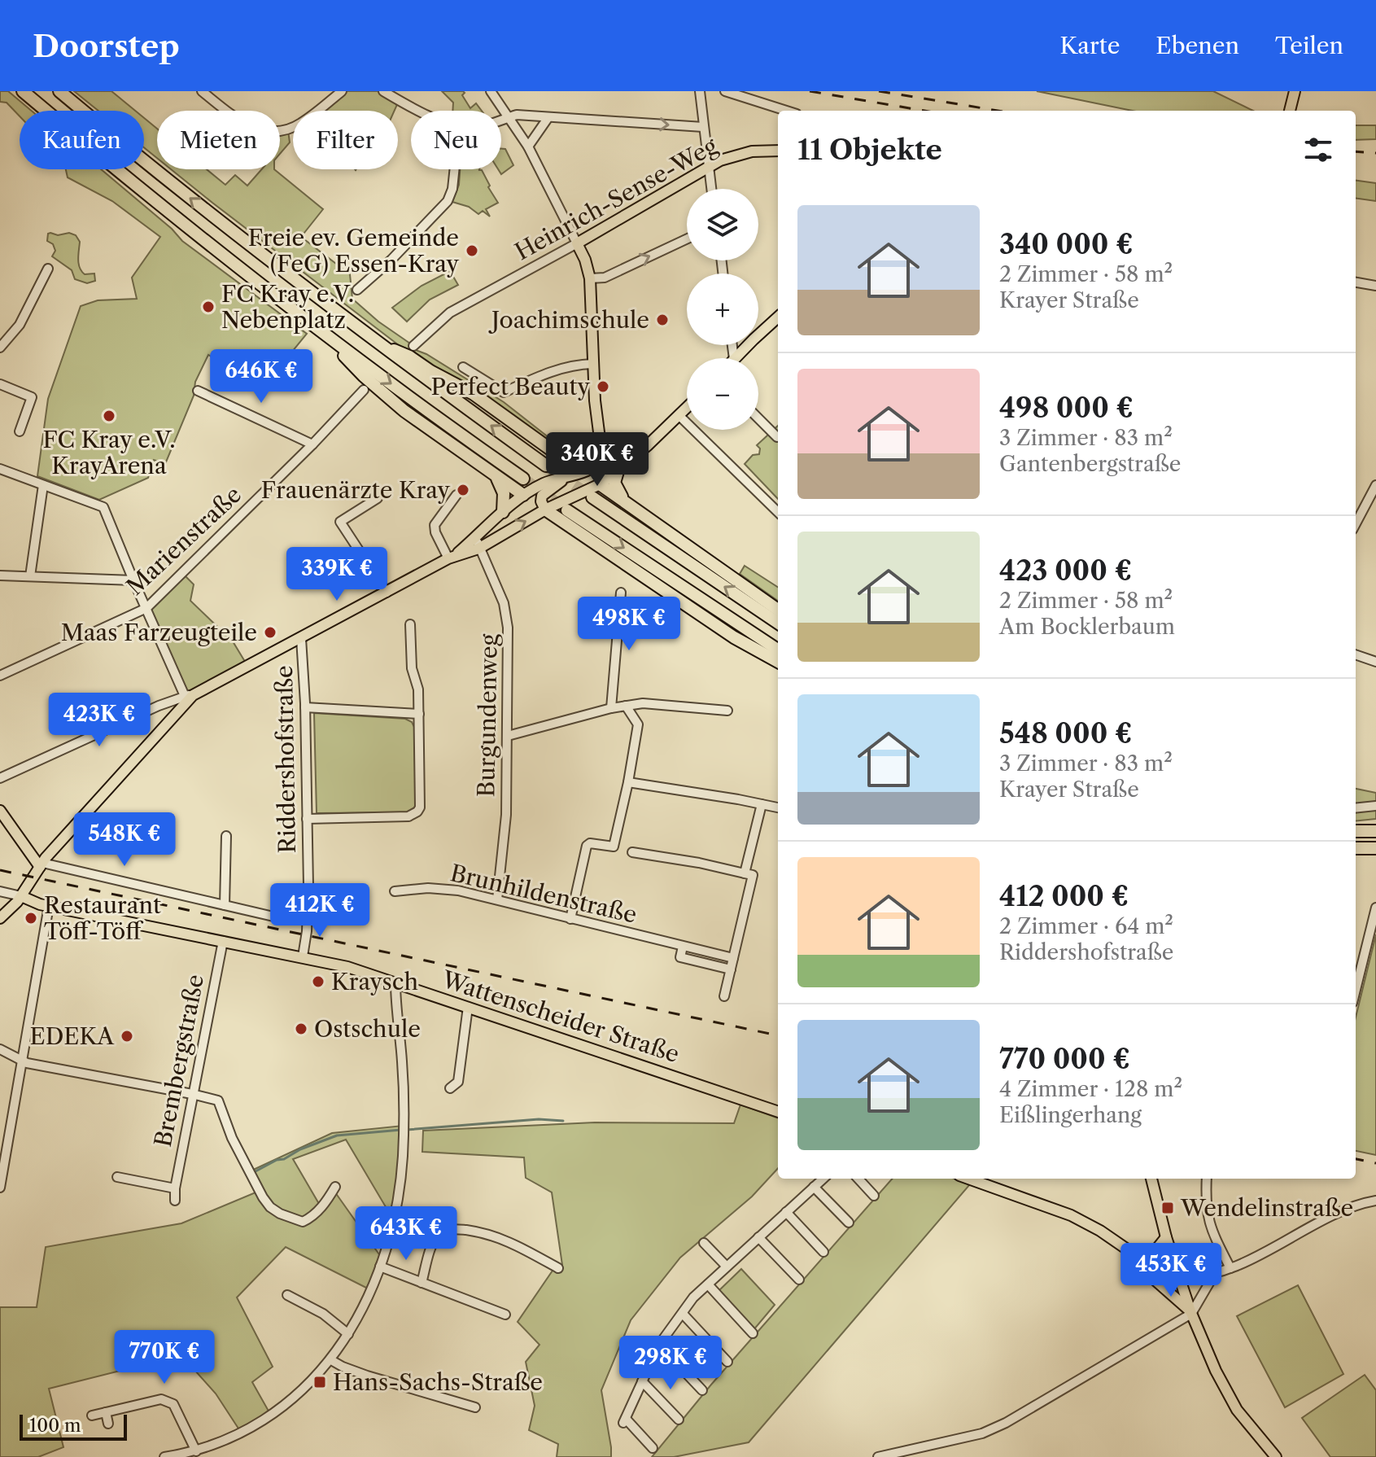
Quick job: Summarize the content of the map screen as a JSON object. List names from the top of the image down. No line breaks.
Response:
{"streets":{"main road":["Heinrich-Sense-Weg","Wattenscheider Straße"],"street":["Marienstraße","Burgundenweg","Riddershofstraße","Brunhildenstraße","Brembergstraße"]},"crossings":[["Burgundenweg","Brunhildenstraße"],["Riddershofstraße","Wattenscheider Straße"],["Wattenscheider Straße","Brembergstraße"]],"places":{"other":["Freie ev. Gemeinde (FeG) Essen-Kray","FC Kray e.V. Nebenplatz","Joachimschule","Perfect Beauty","FC Kray e.V. KrayArena","Frauenärzte Kray","Maas Farzeugteile","Restaurant Töff-Töff","Kraysch","Ostschule","EDEKA"],"transit":["Wendelinstraße","Hans-Sachs-Straße"]},"scale_bar":"100 m","page":{"header":"Doorstep","nav":["Karte","Ebenen","Teilen"],"chip":["Kaufen","Mieten","Filter","Neu"],"heading":"11 Objekte","map_buttons":["+","−"],"list":[{"name":"340 000 €","note":"2 Zimmer · 58 m² · Krayer Straße"},{"name":"498 000 €","note":"3 Zimmer · 83 m² · Gantenbergstraße"},{"name":"423 000 €","note":"2 Zimmer · 58 m² · Am Bocklerbaum"},{"name":"548 000 €","note":"3 Zimmer · 83 m² · Krayer Straße"},{"name":"412 000 €","note":"2 Zimmer · 64 m² · Riddershofstraße"},{"name":"770 000 €","note":"4 Zimmer · 128 m² · Eißlingerhang"}],"price":["646K €","340K €","339K €","498K €","423K €","548K €","412K €","643K €","453K €","770K €","298K €"],"scale":"100 m"}}
